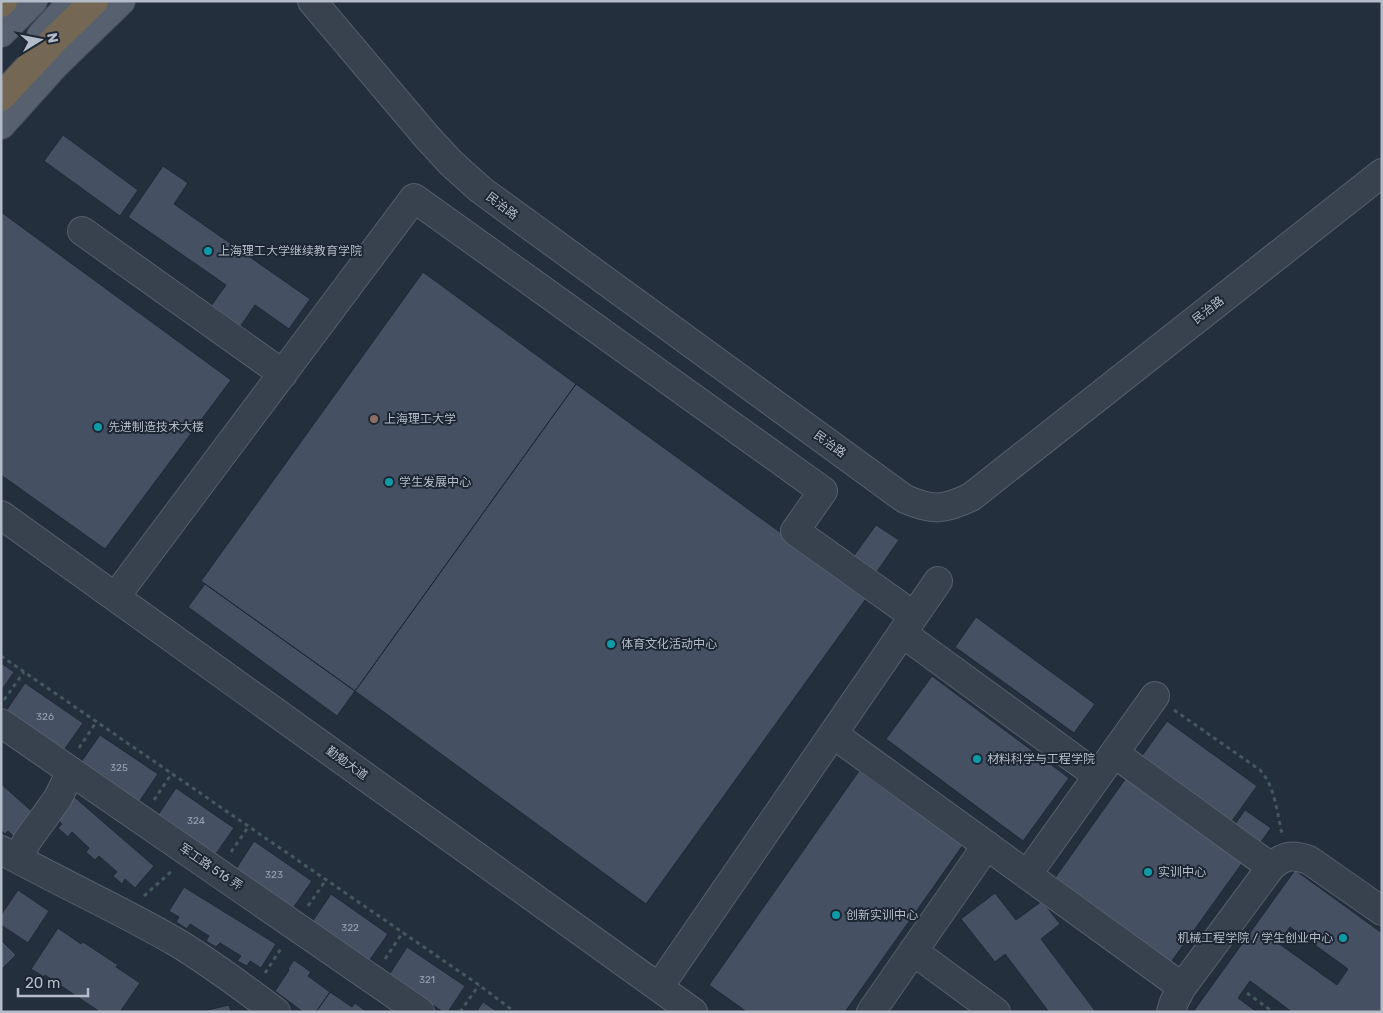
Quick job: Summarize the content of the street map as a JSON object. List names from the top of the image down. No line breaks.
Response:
{"streets":{"street":["民治路","勤勉大道","军工路 516 弄"]},"places":["上海理工大学继续教育学院","上海理工大学","先进制造技术大楼","学生发展中心","体育文化活动中心","材料科学与工程学院","实训中心","创新实训中心","机械工程学院 / 学生创业中心"],"house_numbers":["326","325","324","323","322","321"],"scale_bar":"20 m","north":"right"}
